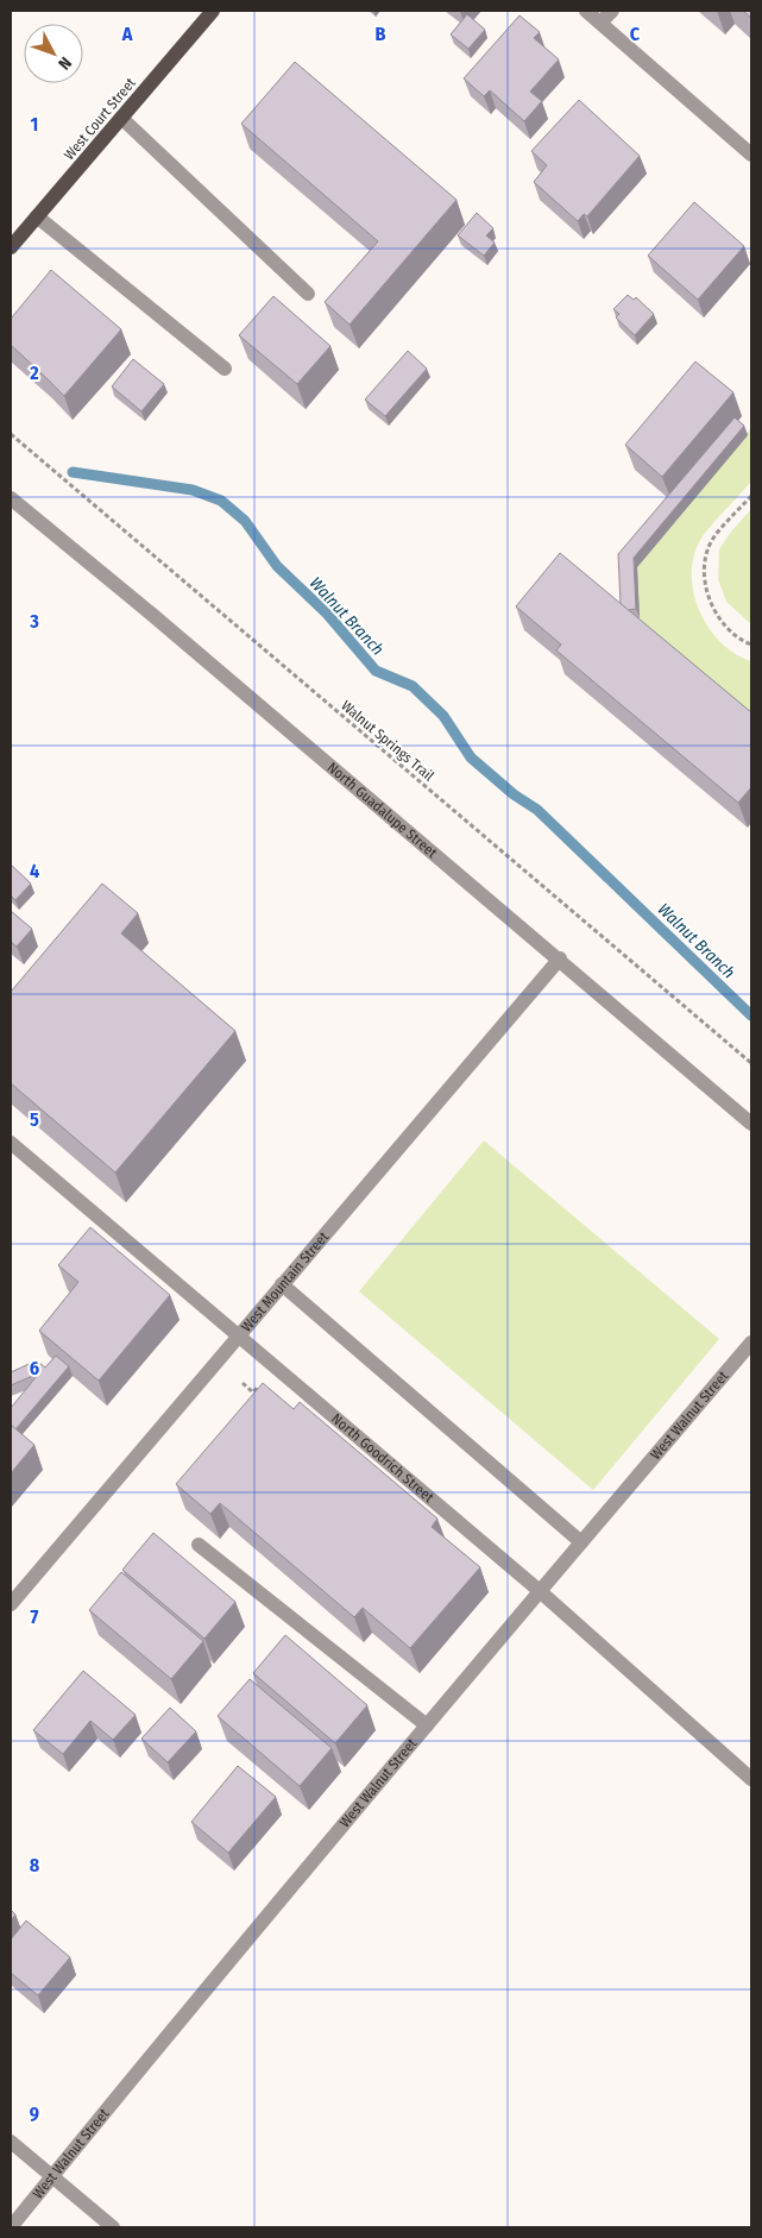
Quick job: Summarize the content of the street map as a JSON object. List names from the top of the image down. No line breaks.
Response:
{"streets":{"main road":["West Court Street"],"street":["North Guadalupe Street","West Mountain Street","West Walnut Street","North Goodrich Street"],"path":["Walnut Springs Trail"]},"crossings":[["North Guadalupe Street","West Mountain Street"],["West Mountain Street","North Goodrich Street"],["West Walnut Street","North Goodrich Street"]],"water":["Walnut Branch"],"north":"bottom right","grid":{"columns":["A","B","C"],"rows":["1","2","3","4","5","6","7","8","9"]}}
